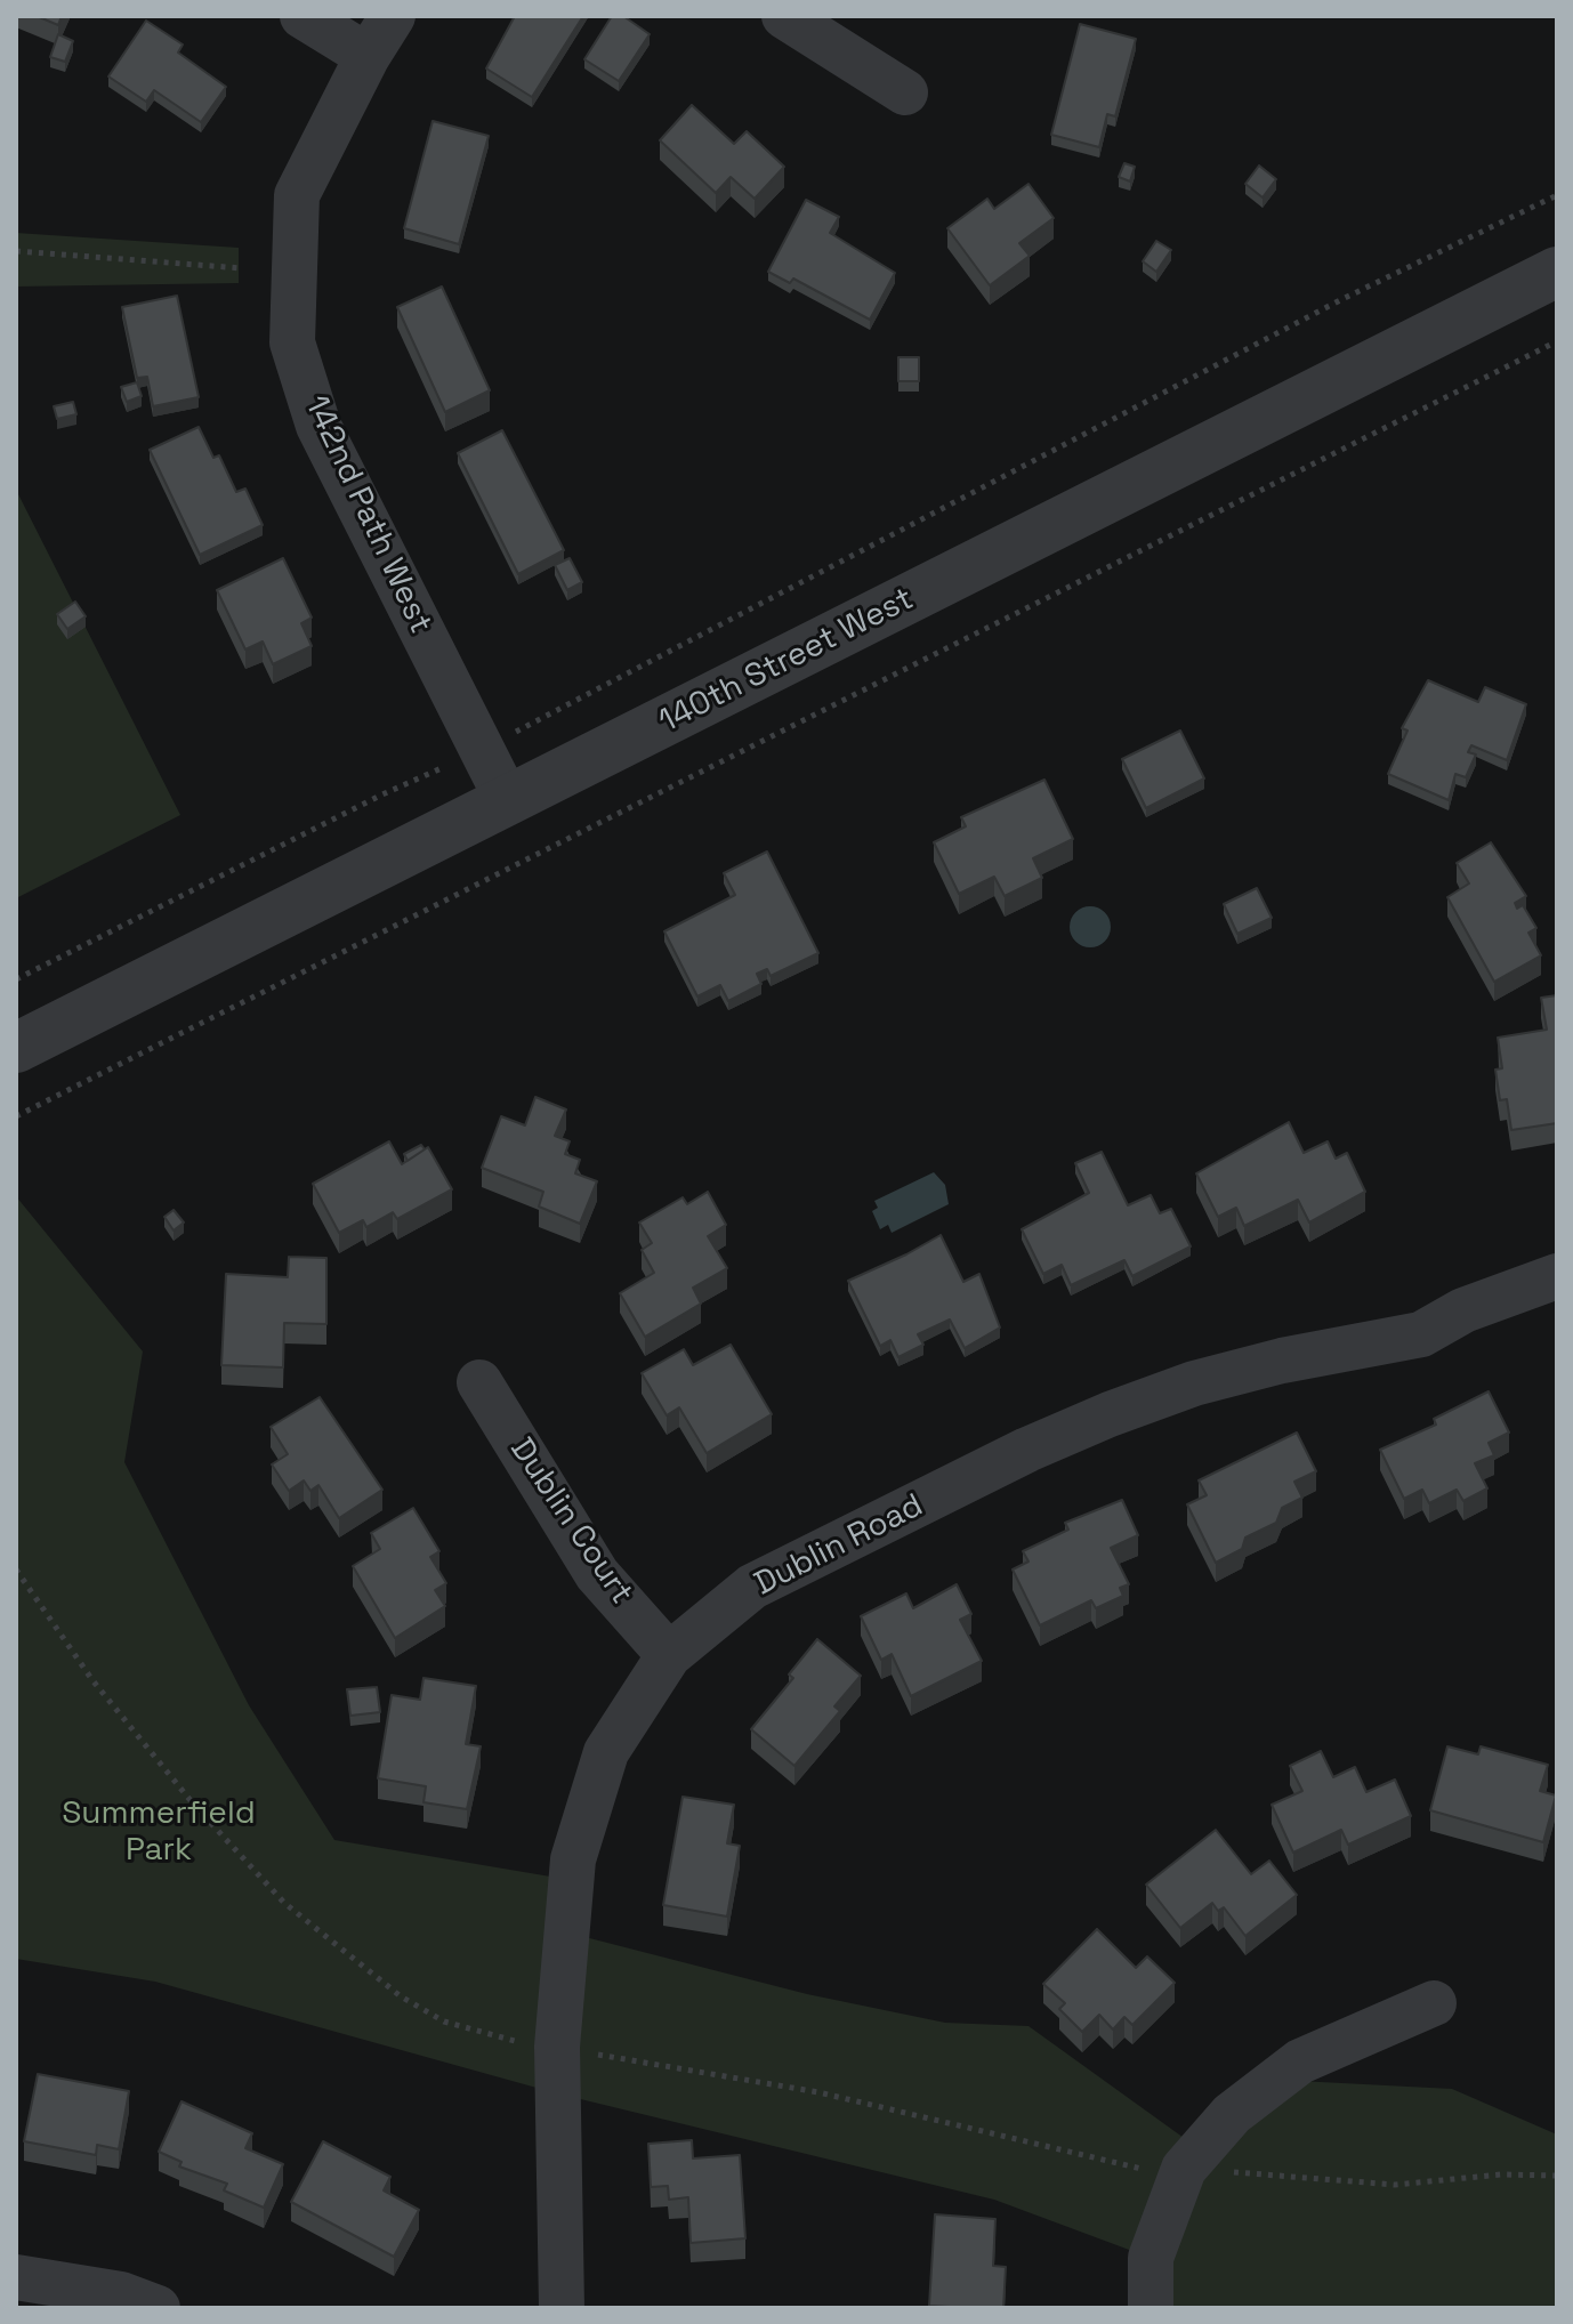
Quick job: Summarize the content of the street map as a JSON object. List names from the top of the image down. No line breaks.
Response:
{"streets":{"street":["142nd Path West","140th Street West","Dublin Court","Dublin Road"]},"crossings":[["142nd Path West","140th Street West"],["Dublin Court","Dublin Road"]],"parks":["Summerfield Park"]}
